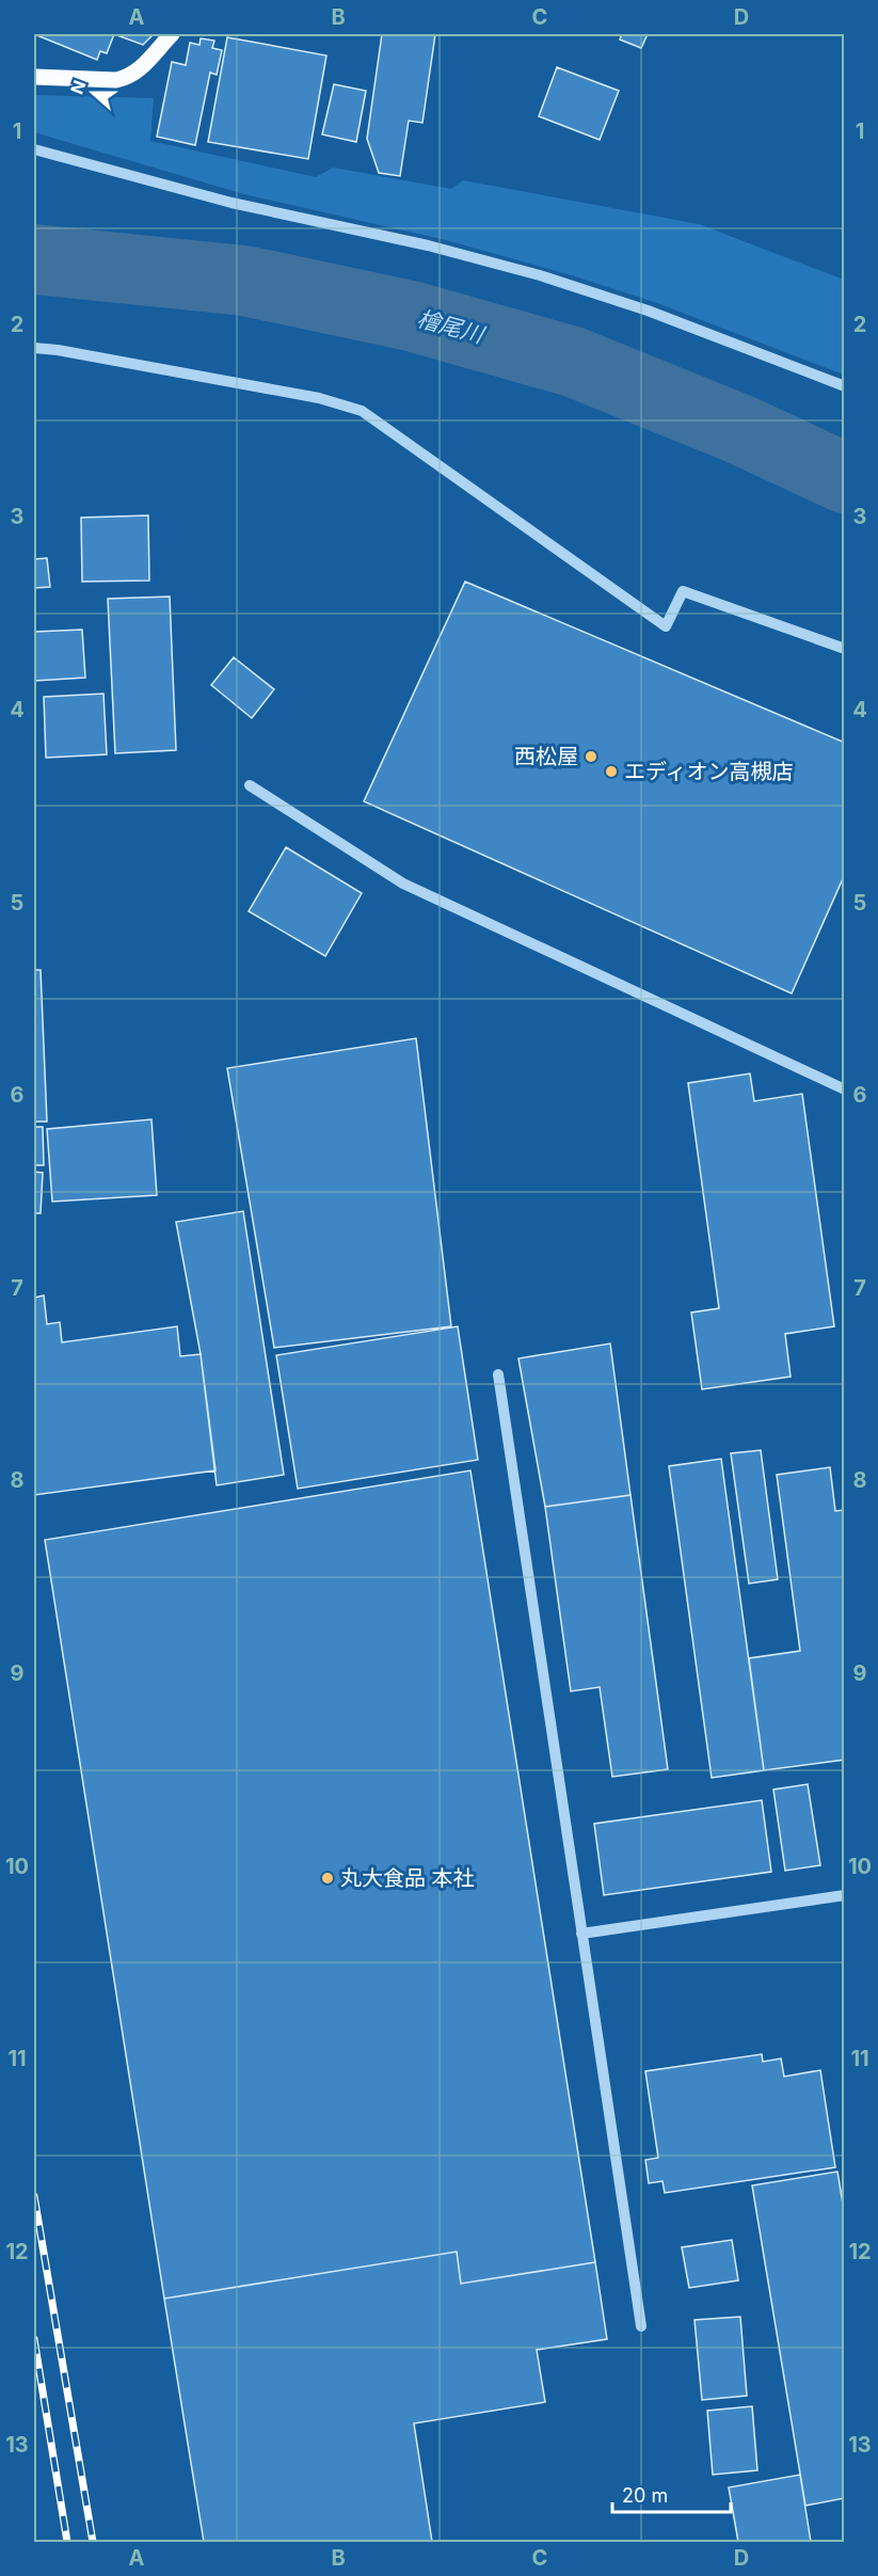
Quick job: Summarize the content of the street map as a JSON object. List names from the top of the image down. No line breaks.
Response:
{"water":["檜尾川"],"places":["西松屋","エディオン高槻店","丸大食品 本社"],"scale_bar":"20 m","north":"left","grid":{"columns":["A","B","C","D"],"rows":["1","2","3","4","5","6","7","8","9","10","11","12","13"]}}
